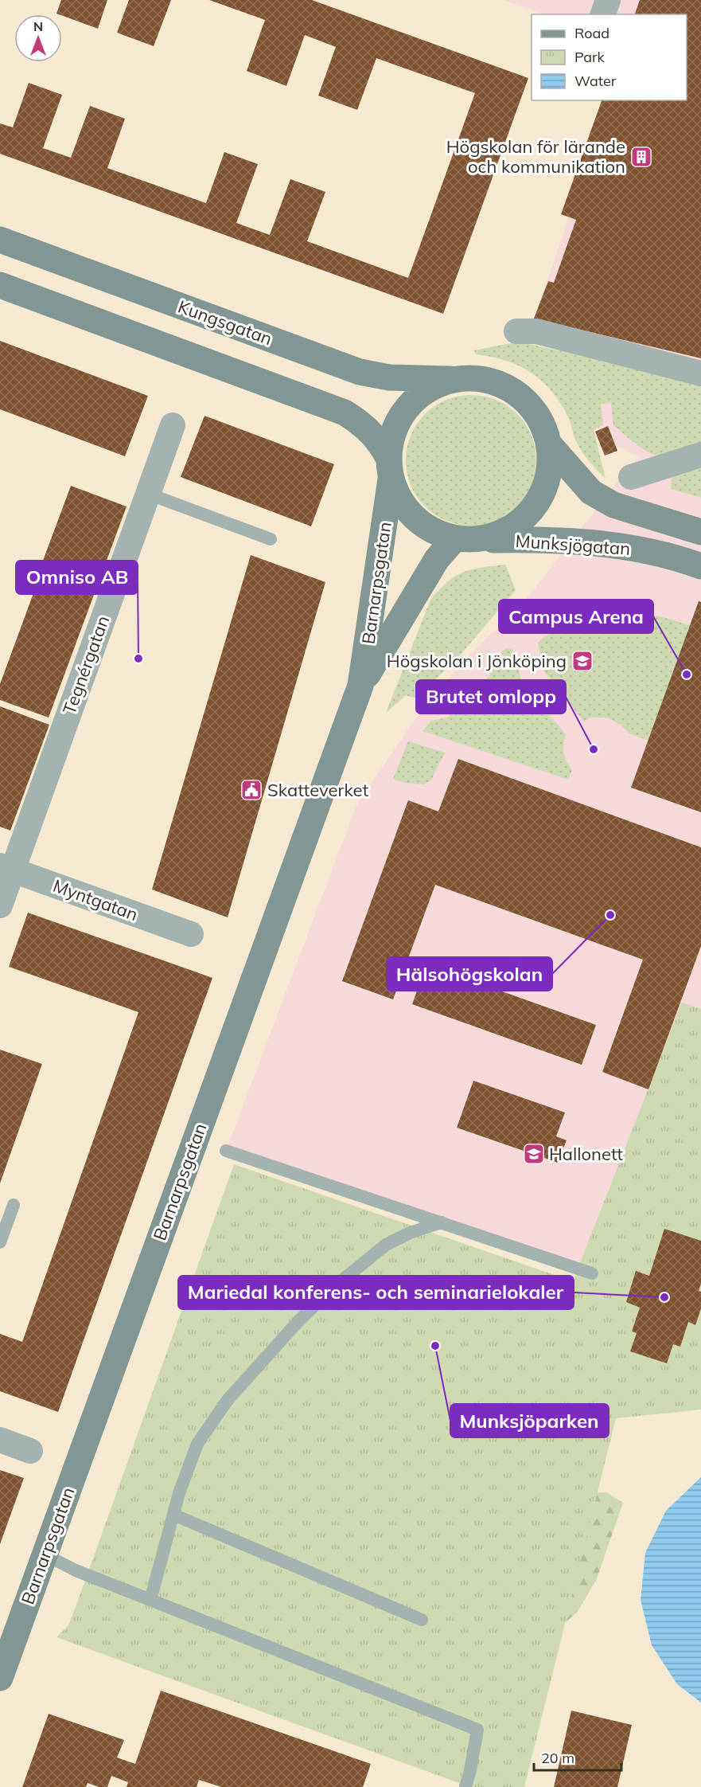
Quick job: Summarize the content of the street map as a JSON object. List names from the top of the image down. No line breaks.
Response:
{"streets":{"main road":["Kungsgatan","Munksjögatan","Barnarpsgatan"],"street":["Tegnérgatan","Myntgatan"]},"crossings":[["Kungsgatan","Munksjögatan"],["Kungsgatan","Barnarpsgatan"],["Munksjögatan","Barnarpsgatan"],["Tegnérgatan","Myntgatan"]],"places":{"building":["Högskolan för lärande och kommunikation"],"other":["Omniso AB","Campus Arena","Brutet omlopp","Hälsohögskolan","Mariedal konferens- och seminarielokaler","Munksjöparken"],"school or university":["Högskolan i Jönköping","Hallonett"],"public building":["Skatteverket"]},"legend":["Road","Park","Water"],"scale_bar":"20 m","north":"top"}
